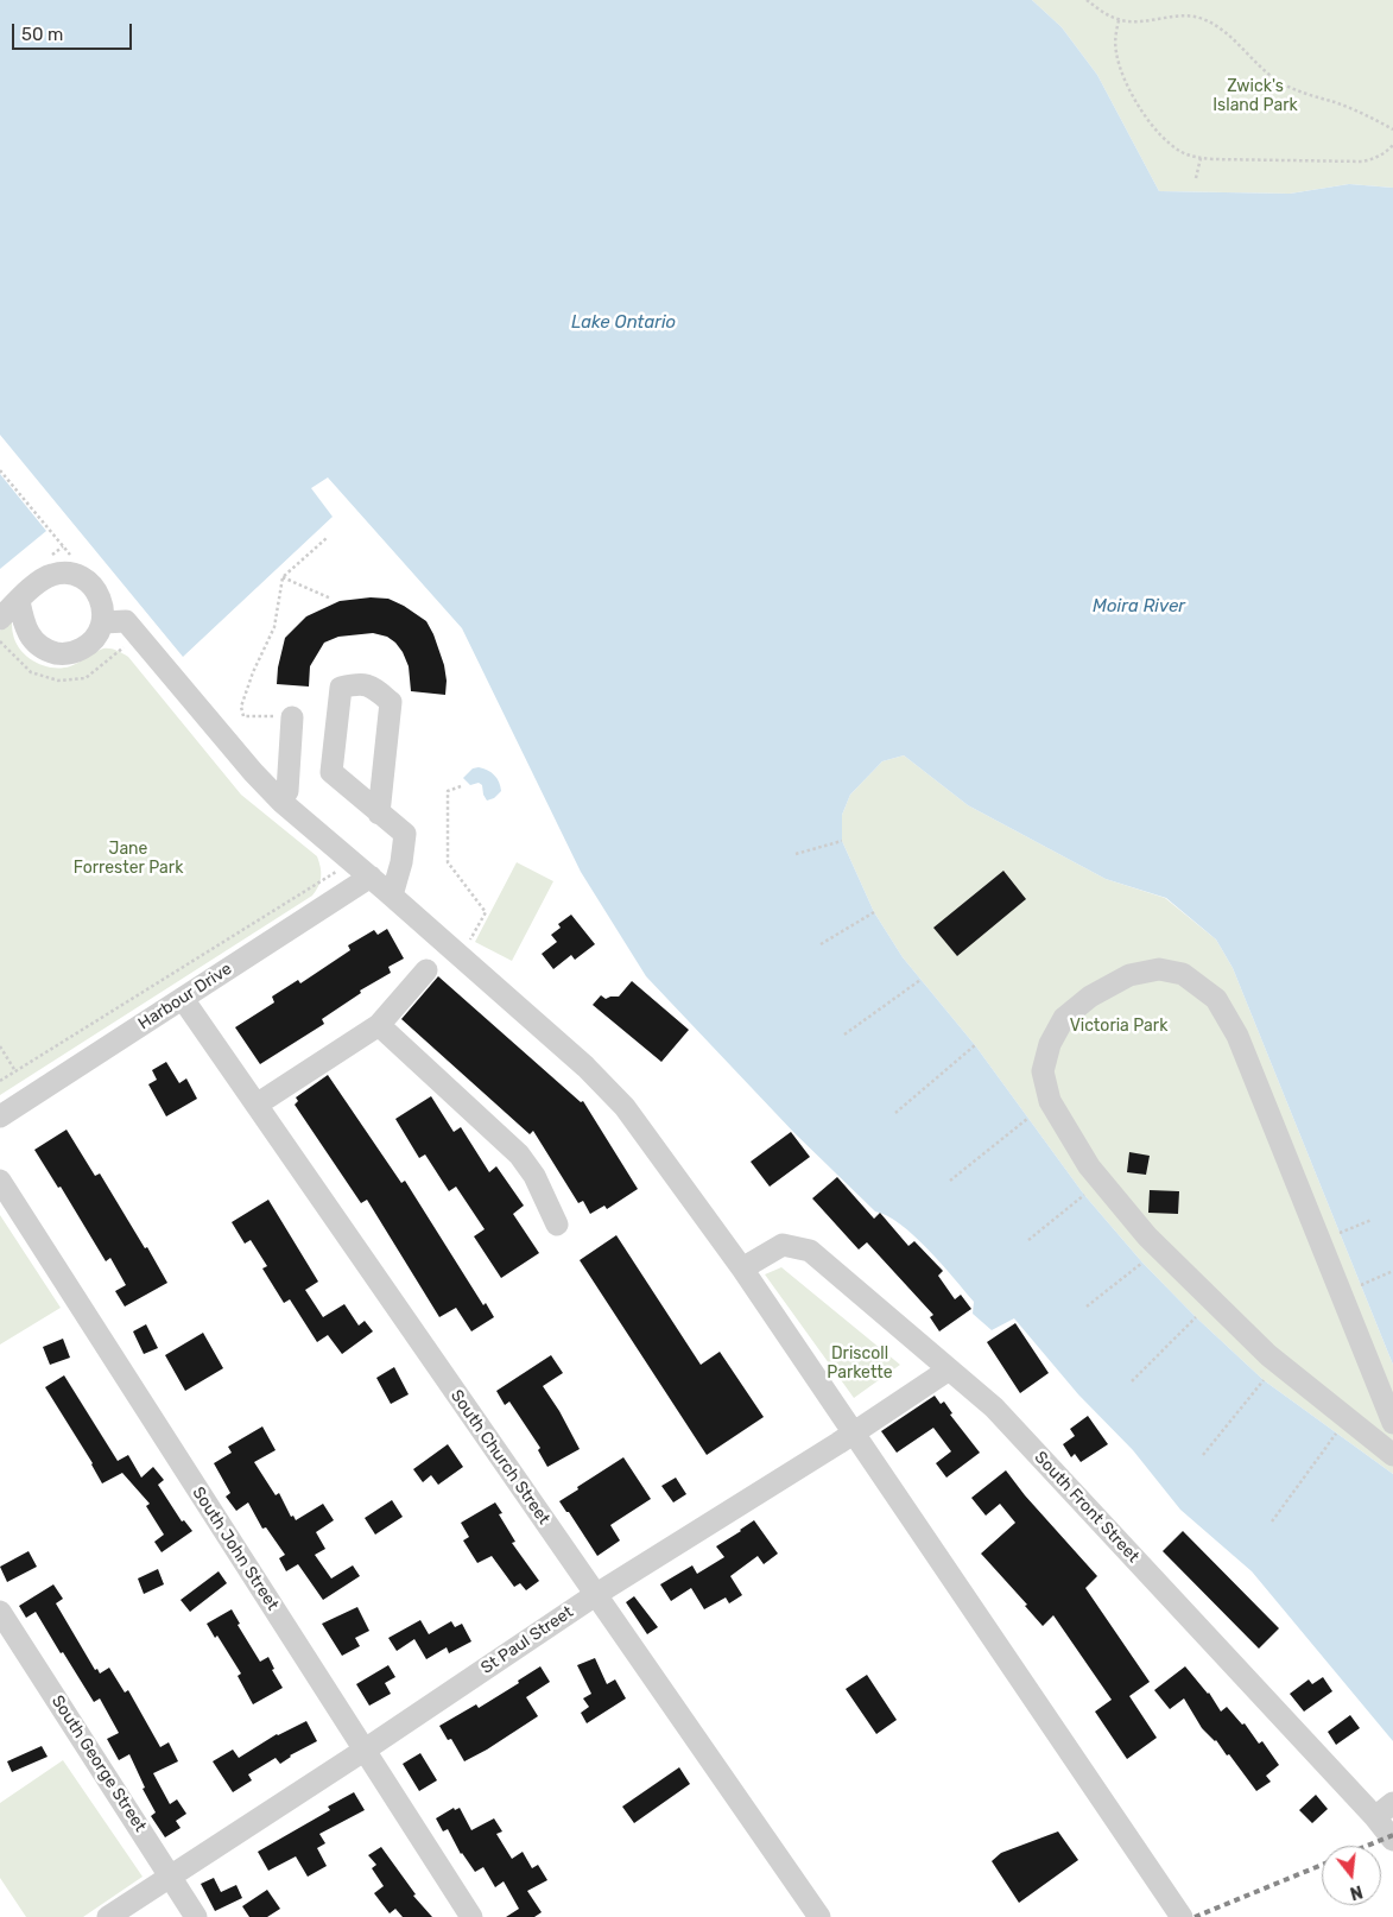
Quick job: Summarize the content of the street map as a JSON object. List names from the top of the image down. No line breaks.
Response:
{"streets":{"street":["Harbour Drive","South Church Street","South Front Street","South John Street","St Paul Street","South George Street"]},"crossings":[["Harbour Drive","South Church Street"],["South Church Street","St Paul Street"],["South Front Street","St Paul Street"],["South John Street","St Paul Street"],["St Paul Street","South George Street"]],"water":["Lake Ontario","Moira River"],"parks":["Zwick's Island Park","Jane Forrester Park","Victoria Park","Driscoll Parkette"],"scale_bar":"50 m","north":"bottom"}
